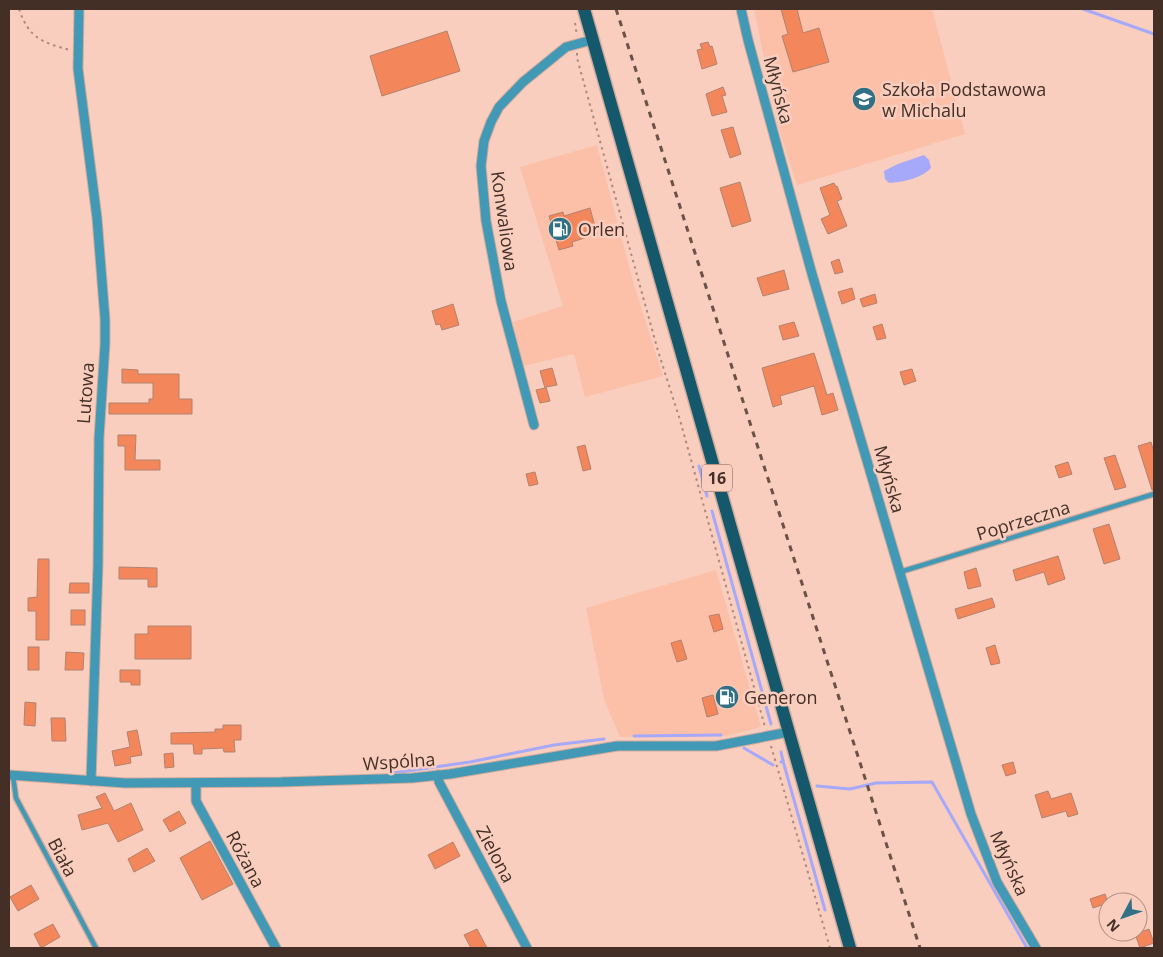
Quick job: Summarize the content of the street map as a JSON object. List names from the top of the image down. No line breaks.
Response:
{"streets":{"main road":["16"],"street":["Młyńska","Konwaliowa","Lutowa","Wspólna","Zielona","Różana"],"lane":["Poprzeczna","Biała"]},"crossings":[["Młyńska","Poprzeczna"],["Konwaliowa","16"],["Lutowa","Wspólna"],["16","Wspólna"],["Wspólna","Zielona"],["Wspólna","Biała"],["Wspólna","Różana"]],"places":{"school or university":["Szkoła Podstawowa w Michalu"],"fuel station":["Orlen","Generon"]},"north":"bottom left"}
